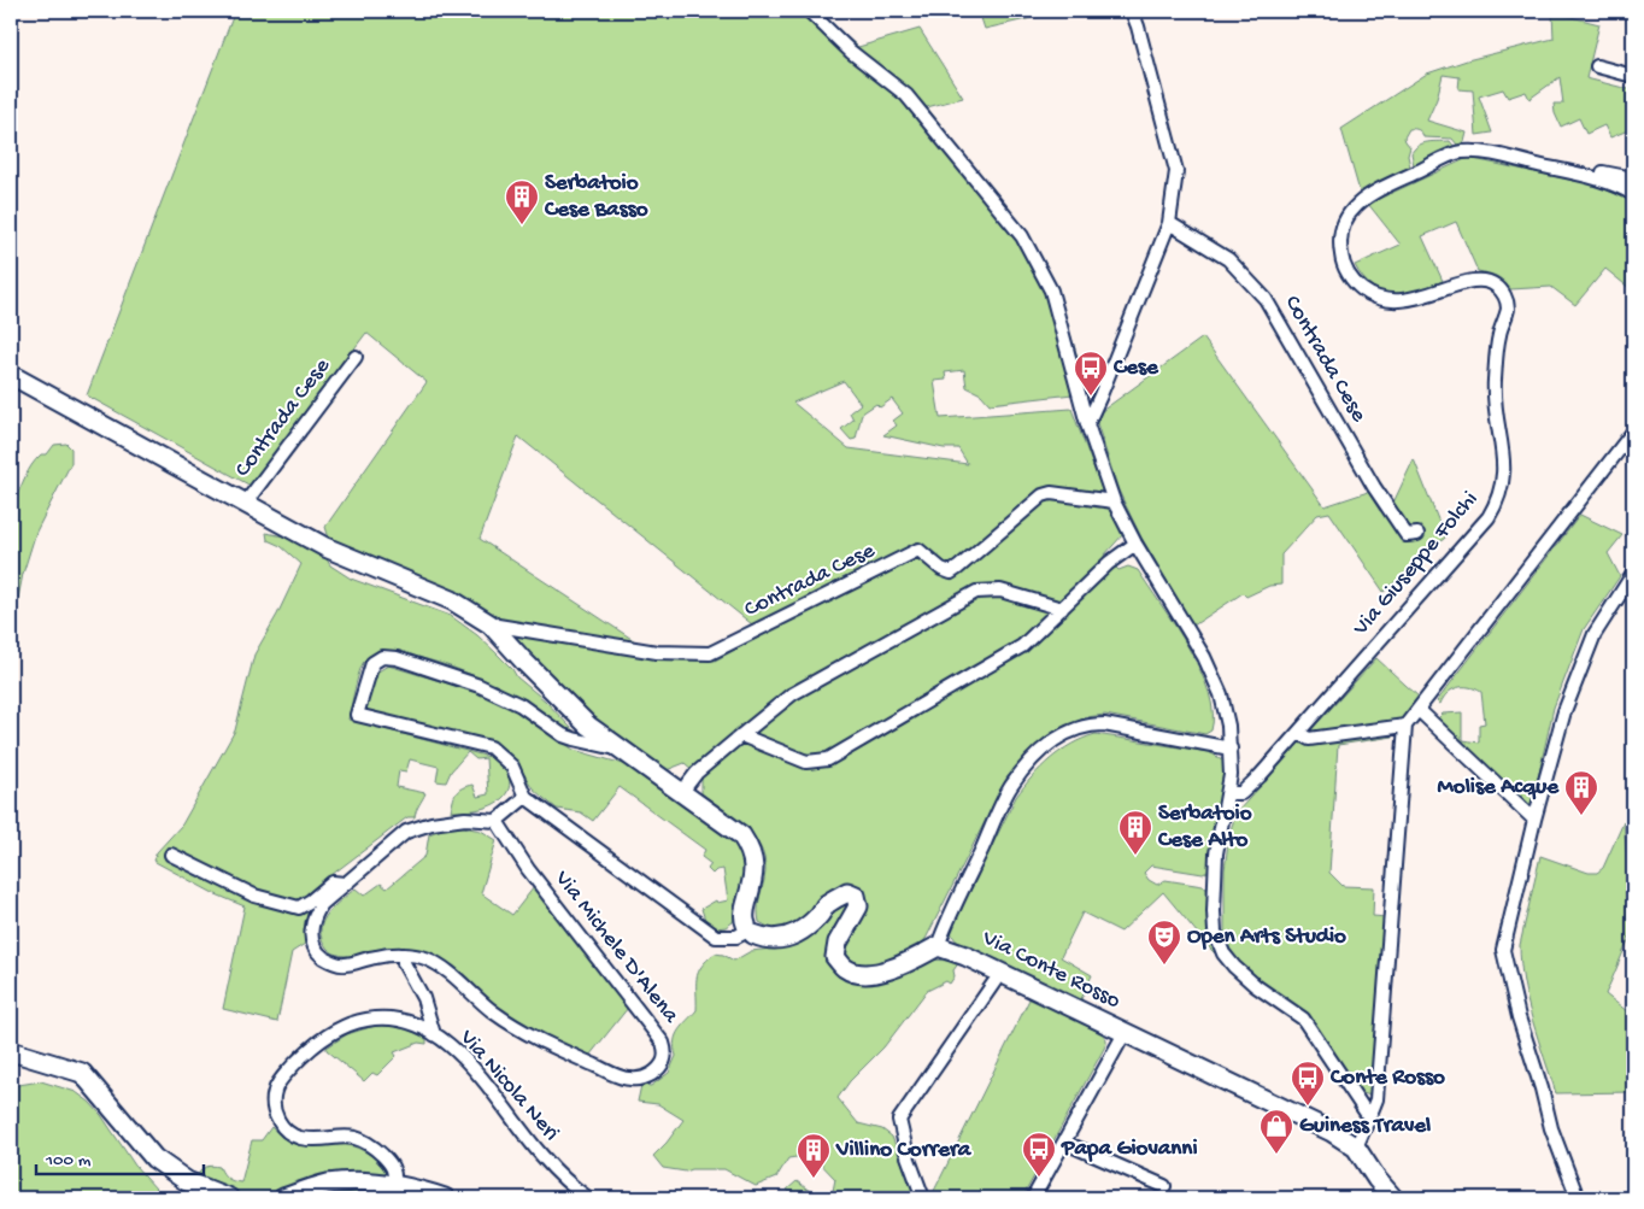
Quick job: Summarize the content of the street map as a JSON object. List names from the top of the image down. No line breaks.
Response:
{"streets":{"street":["Contrada Cese","Via Giuseppe Folchi","Via Michele D'Alena","Via Conte Rosso","Via Nicola Neri"]},"places":{"building":["Serbatoio Cese Basso","Molise Acque","Serbatoio Cese Alto","Villino Correra"],"bus stop":["Cese","Conte Rosso","Papa Giovanni"],"theatre":["Open Arts Studio"],"shop":["Guiness Travel"]},"scale_bar":"100 m"}
